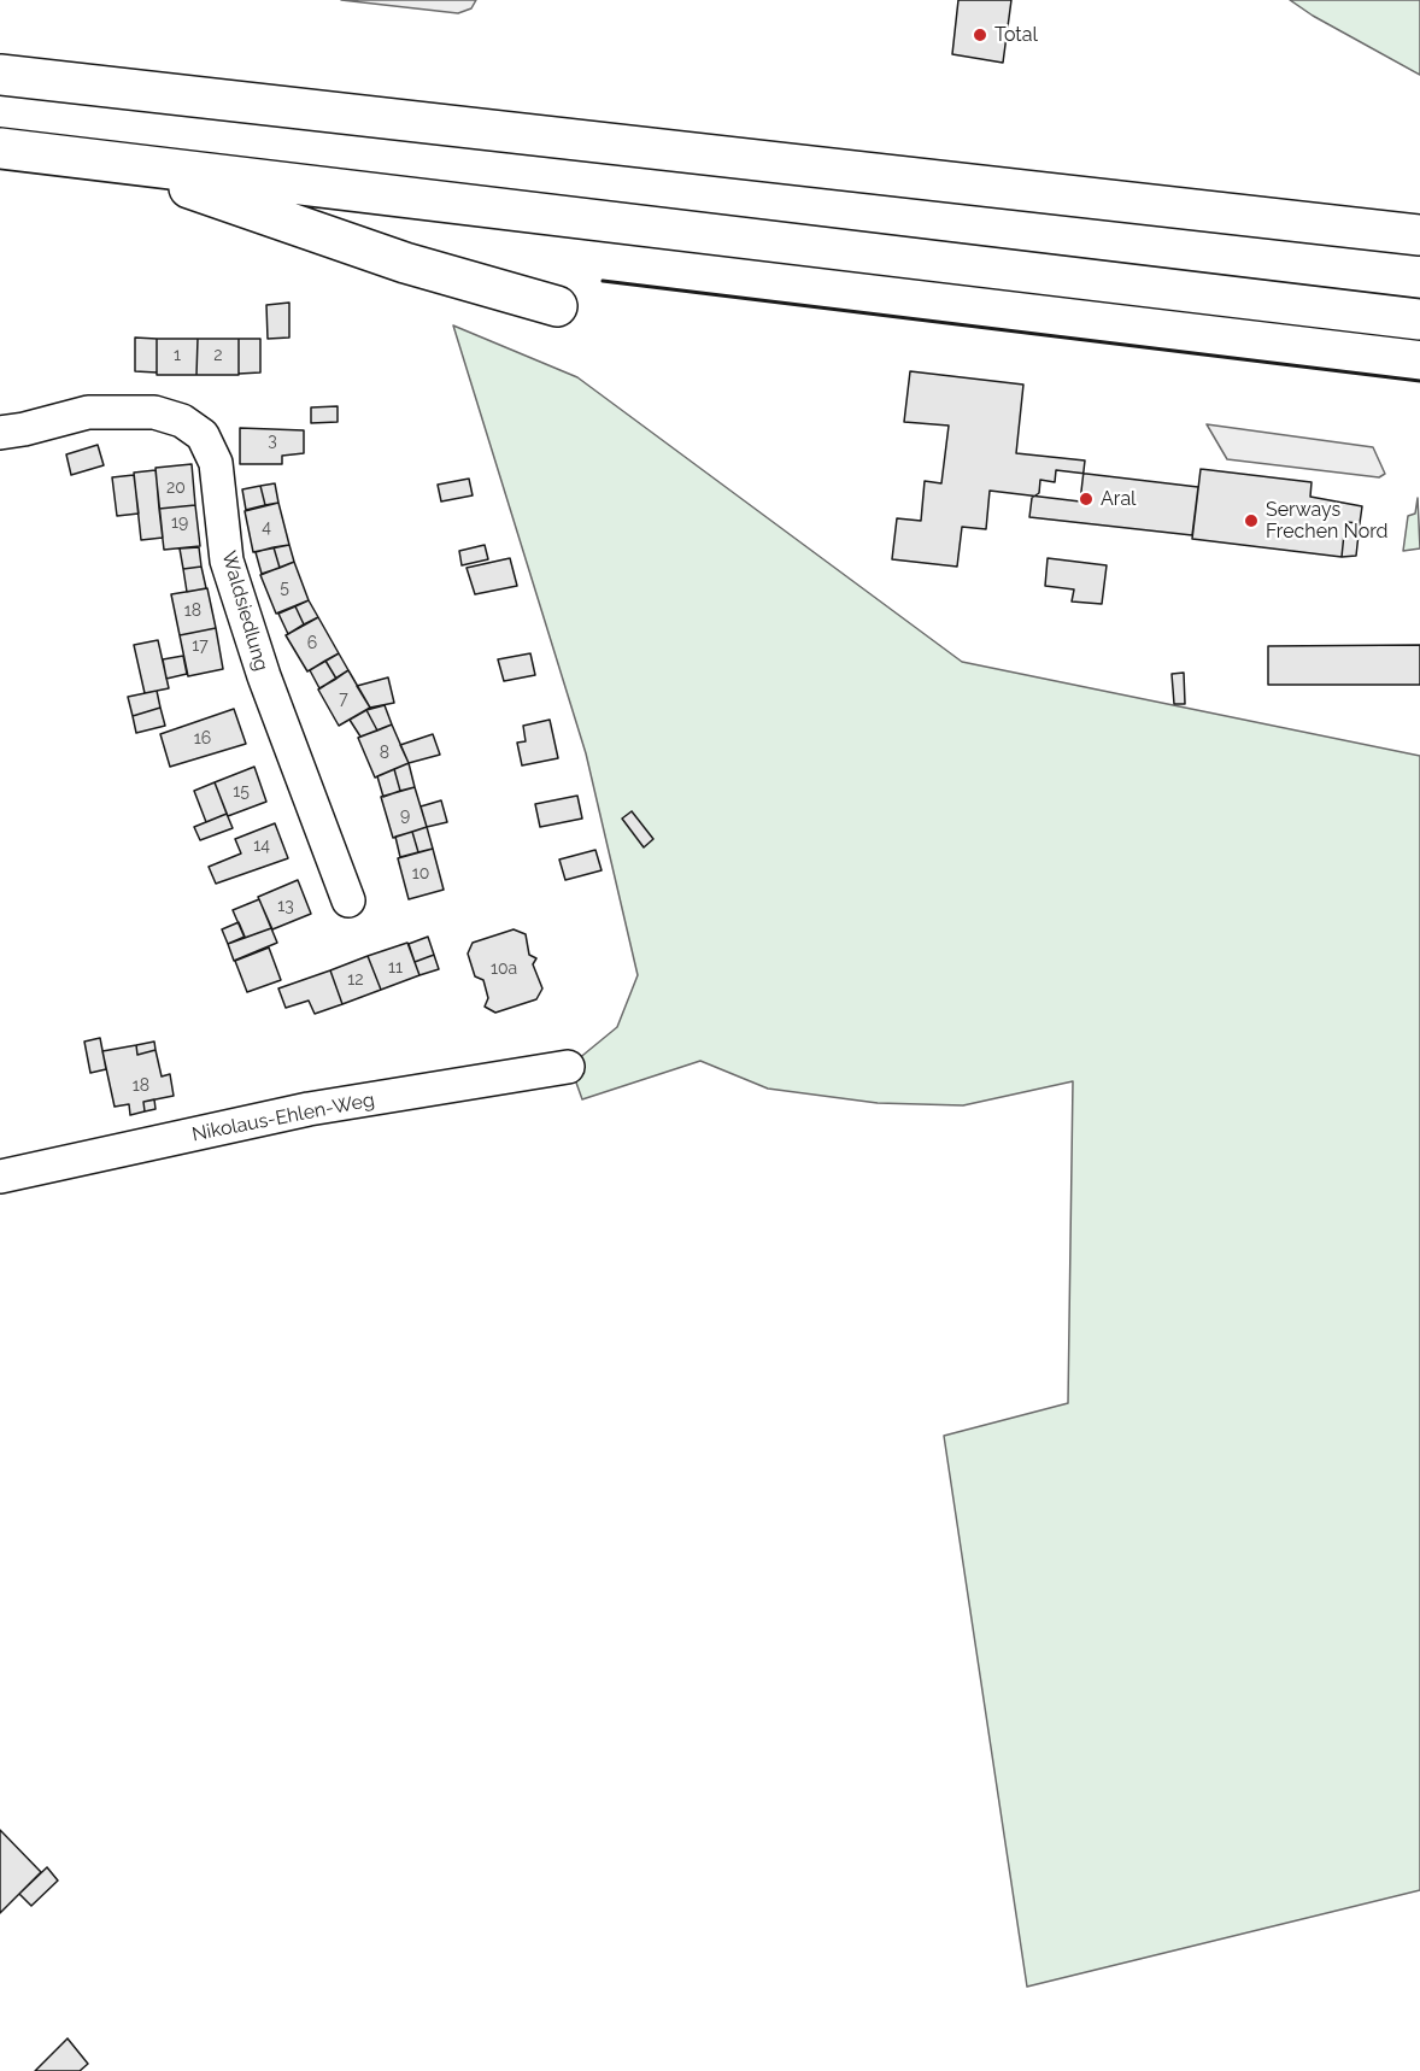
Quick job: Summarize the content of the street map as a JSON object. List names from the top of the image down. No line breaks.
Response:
{"streets":{"street":["Waldsiedlung","Nikolaus-Ehlen-Weg"]},"places":["Total","Aral","Serways Frechen Nord"],"house_numbers":["1","2","3","20","19","4","5","18","6","17","7","16","8","15","9","14","10","13","11","10a","12","18"]}
